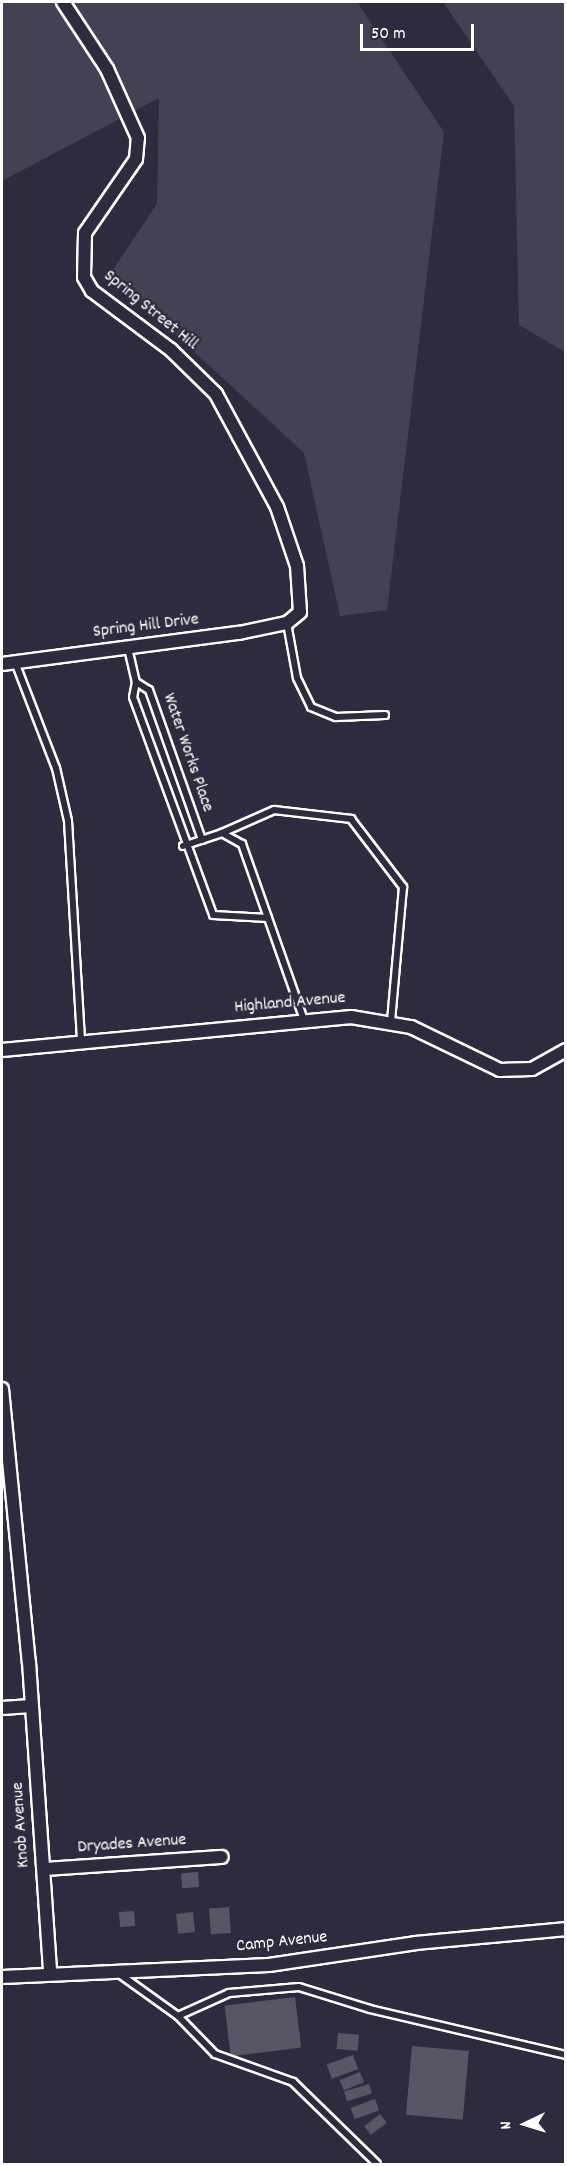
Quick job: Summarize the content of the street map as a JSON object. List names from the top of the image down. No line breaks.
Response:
{"streets":{"street":["Spring Street Hill","Spring Hill Drive","Highland Avenue","Knob Avenue","Dryades Avenue","Camp Avenue"],"lane":["Water Works Place"]},"crossings":[["Spring Street Hill","Spring Hill Drive"],["Spring Hill Drive","Water Works Place"],["Water Works Place","Highland Avenue"],["Knob Avenue","Dryades Avenue"],["Knob Avenue","Camp Avenue"]],"scale_bar":"50 m","north":"left"}
